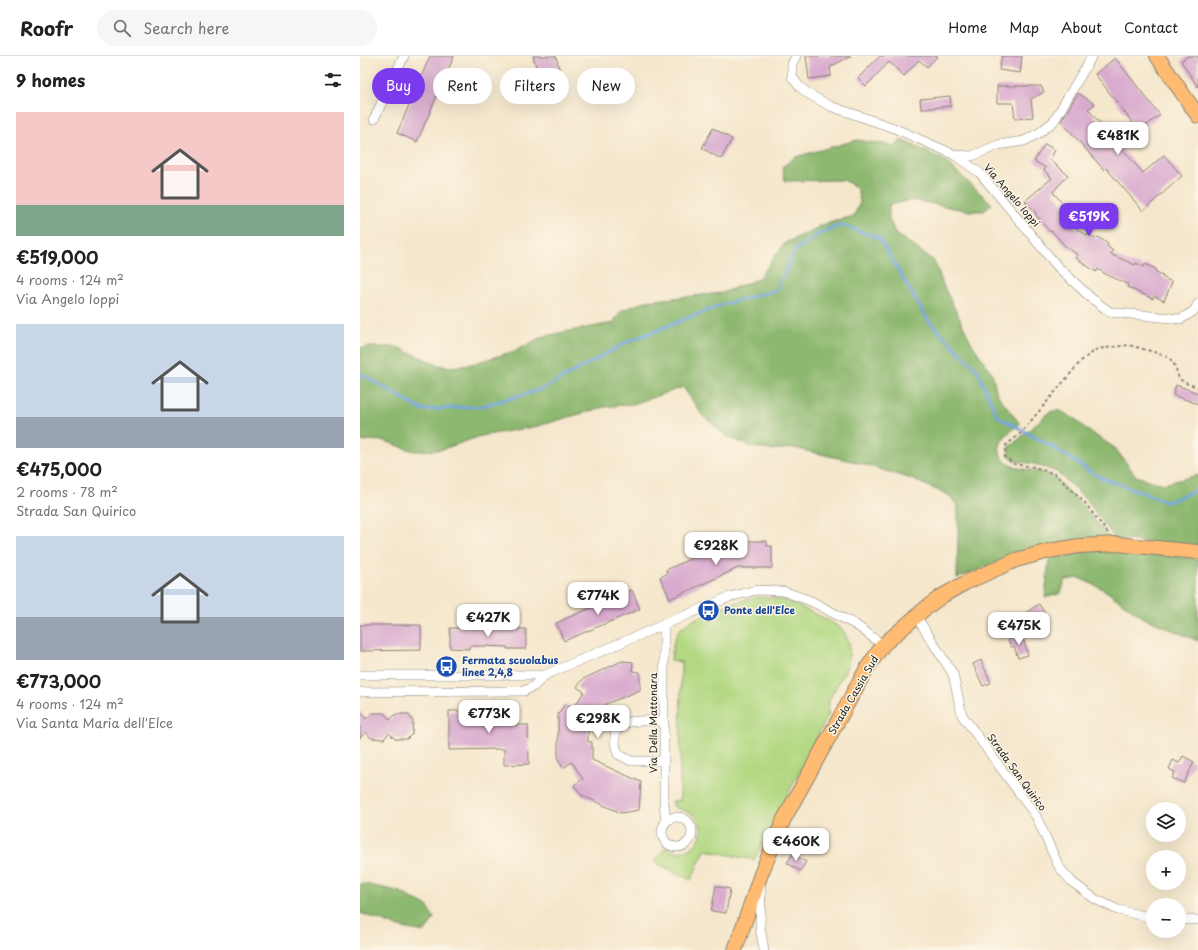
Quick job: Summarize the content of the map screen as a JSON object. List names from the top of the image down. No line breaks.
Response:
{"streets":{"main road":["Strada Cassia Sud"],"street":["Via Angelo Ioppi","Via Della Mattonara","Strada San Quirico"]},"crossings":[["Strada Cassia Sud","Strada San Quirico"]],"places":{"bus stop":["Ponte dell'Elce","Fermata scuolabus linee 2,4,8"]},"page":{"header":"Roofr","search":"Search here","nav":["Home","Map","About","Contact"],"heading":"9 homes","chip":["Buy","Rent","Filters","New"],"list":[{"name":"€519,000","note":"4 rooms · 124 m² · Via Angelo Ioppi"},{"name":"€475,000","note":"2 rooms · 78 m² · Strada San Quirico"},{"name":"€773,000","note":"4 rooms · 124 m² · Via Santa Maria dell'Elce"}],"price":["€481K","€519K","€928K","€774K","€427K","€475K","€773K","€298K","€460K"],"map_buttons":["+","−"]}}
